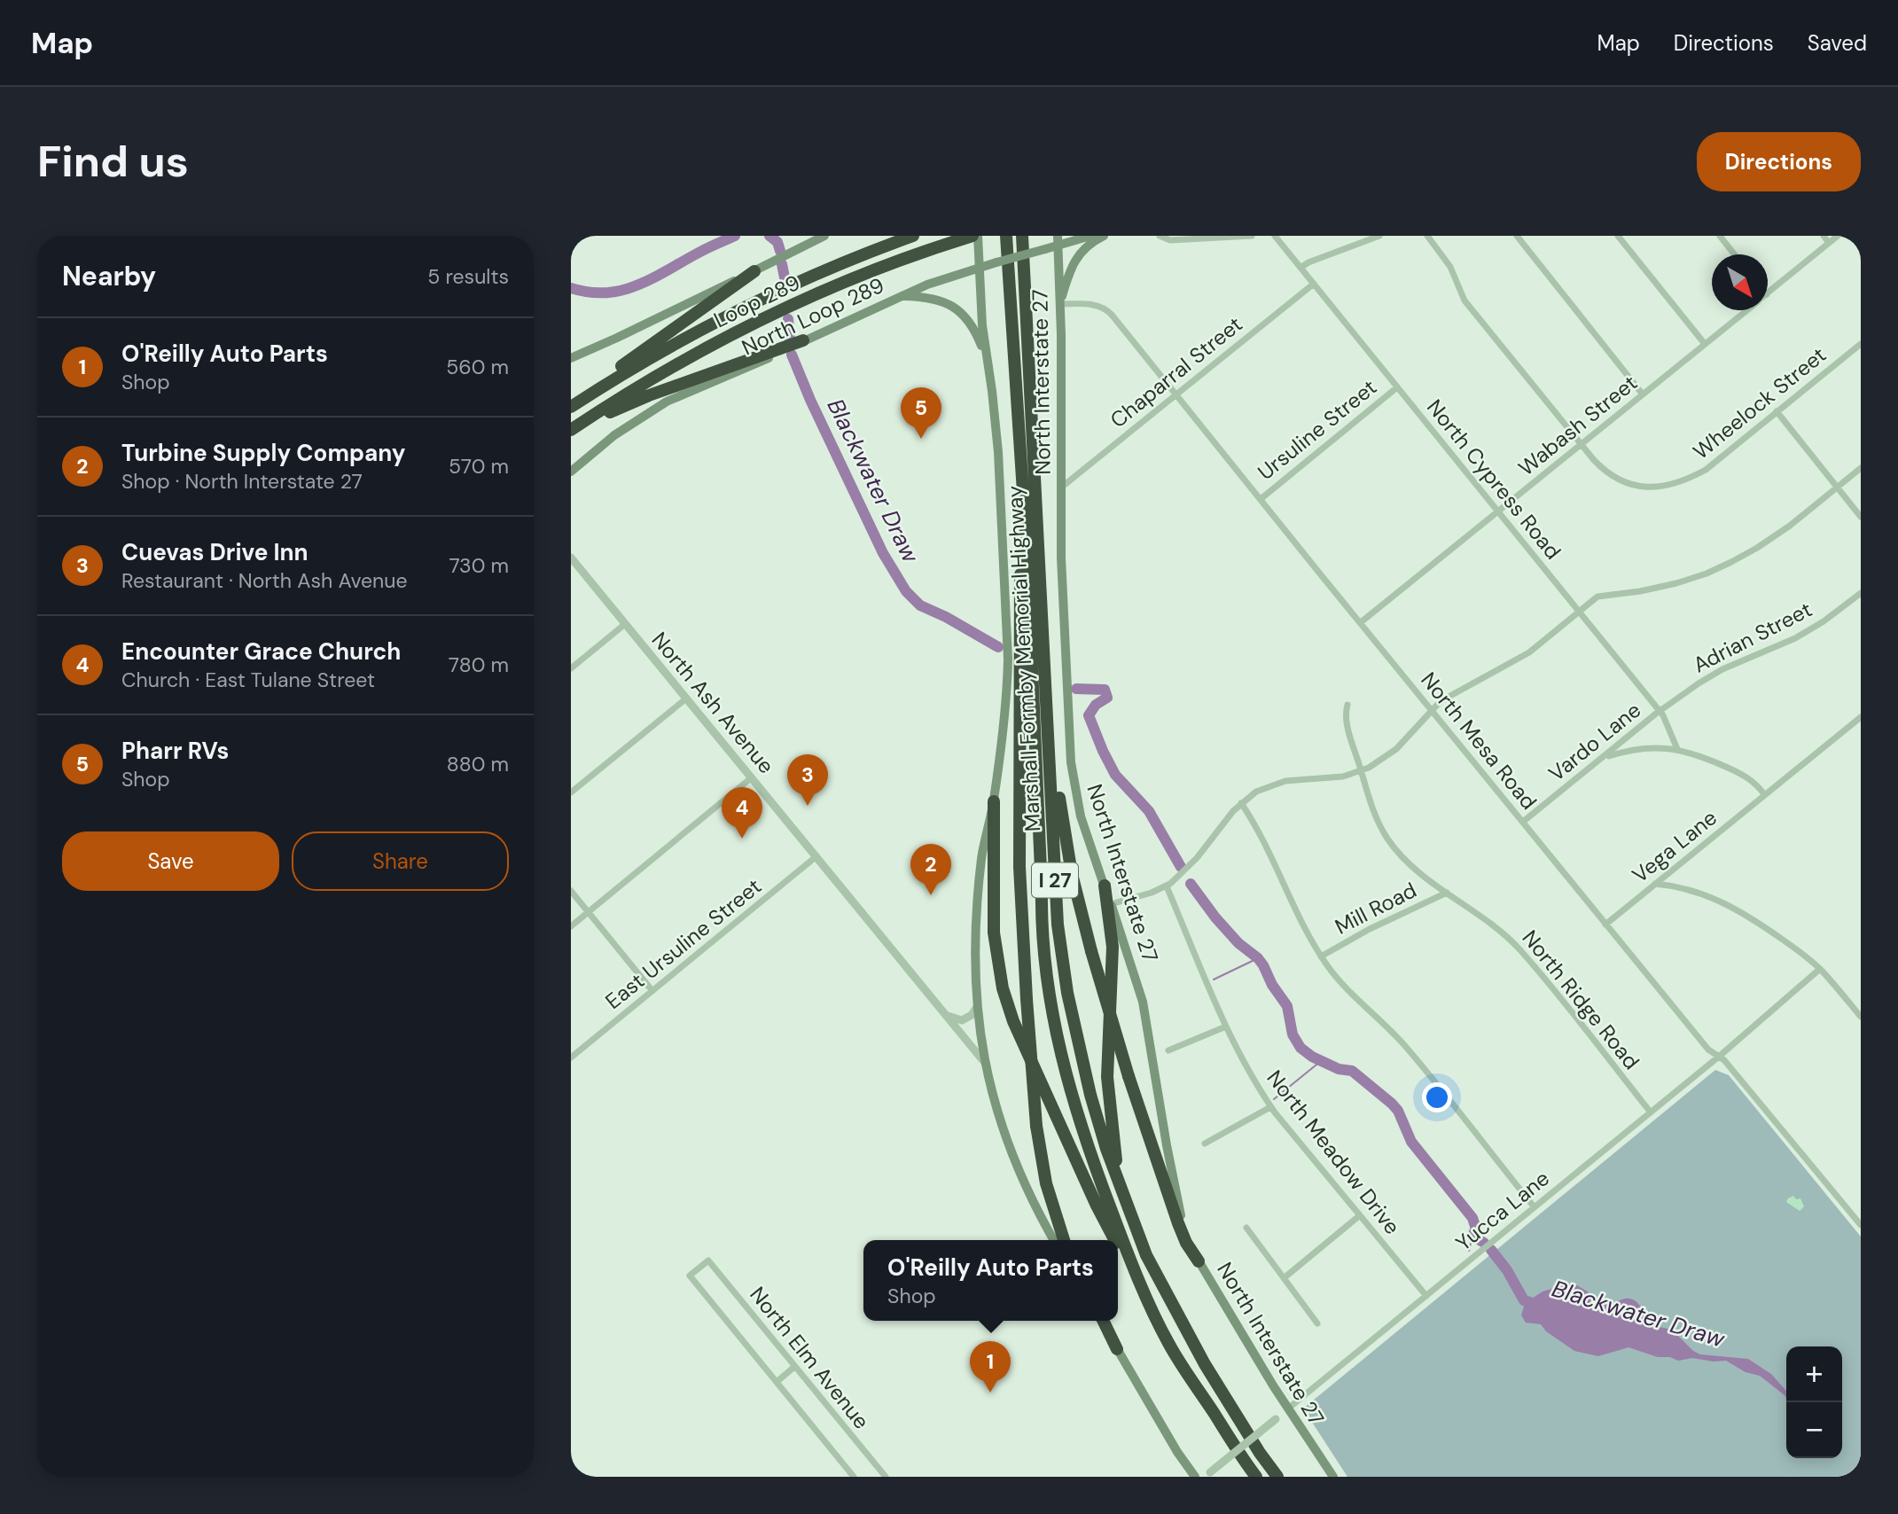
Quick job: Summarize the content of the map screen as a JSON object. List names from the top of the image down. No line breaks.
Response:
{"streets":{"highway":["Loop 289","Marshall Formby Memorial Highway","I 27"],"main road":["North Loop 289","North Interstate 27"],"street":["Chaparral Street","Wheelock Street","Wabash Street","Ursuline Street","North Cypress Road","Adrian Street","North Ash Avenue","North Mesa Road","Vardo Lane","Vega Lane","Mill Road","East Ursuline Street","North Ridge Road","North Meadow Drive","Yucca Lane","North Elm Avenue"]},"crossings":[["North Loop 289","North Interstate 27"],["Chaparral Street","North Interstate 27"],["Chaparral Street","North Cypress Road"],["Chaparral Street","North Mesa Road"],["North Interstate 27","North Ash Avenue"],["North Interstate 27","North Mesa Road"],["North Interstate 27","Yucca Lane"],["Wheelock Street","Wabash Street"],["Wabash Street","North Cypress Road"],["Wabash Street","North Mesa Road"],["Ursuline Street","North Cypress Road"],["Ursuline Street","North Mesa Road"],["North Cypress Road","Adrian Street"],["North Cypress Road","Vardo Lane"],["Adrian Street","Vardo Lane"],["North Ash Avenue","East Ursuline Street"],["North Mesa Road","Vardo Lane"],["North Mesa Road","Vega Lane"],["North Mesa Road","Yucca Lane"],["Mill Road","North Ridge Road"],["North Ridge Road","Yucca Lane"],["North Meadow Drive","Yucca Lane"]],"water":["Blackwater Draw"],"north":"bottom right","page":{"header":"Map","nav":["Map","Directions","Saved"],"buttons":["Directions",["Save","Share"]],"title":"Find us","heading":["Nearby","5 results"],"list":[{"mark":"1","name":"O'Reilly Auto Parts","note":"Shop","value":"560 m"},{"mark":"2","name":"Turbine Supply Company","note":"Shop · North Interstate 27","value":"570 m"},{"mark":"3","name":"Cuevas Drive Inn","note":"Restaurant · North Ash Avenue","value":"730 m"},{"mark":"4","name":"Encounter Grace Church","note":"Church · East Tulane Street","value":"780 m"},{"mark":"5","name":"Pharr RVs","note":"Shop","value":"880 m"}],"pins":["5","3","4","2","1"],"popup":["O'Reilly Auto Parts","Shop"],"map_buttons":["+","−"]}}
